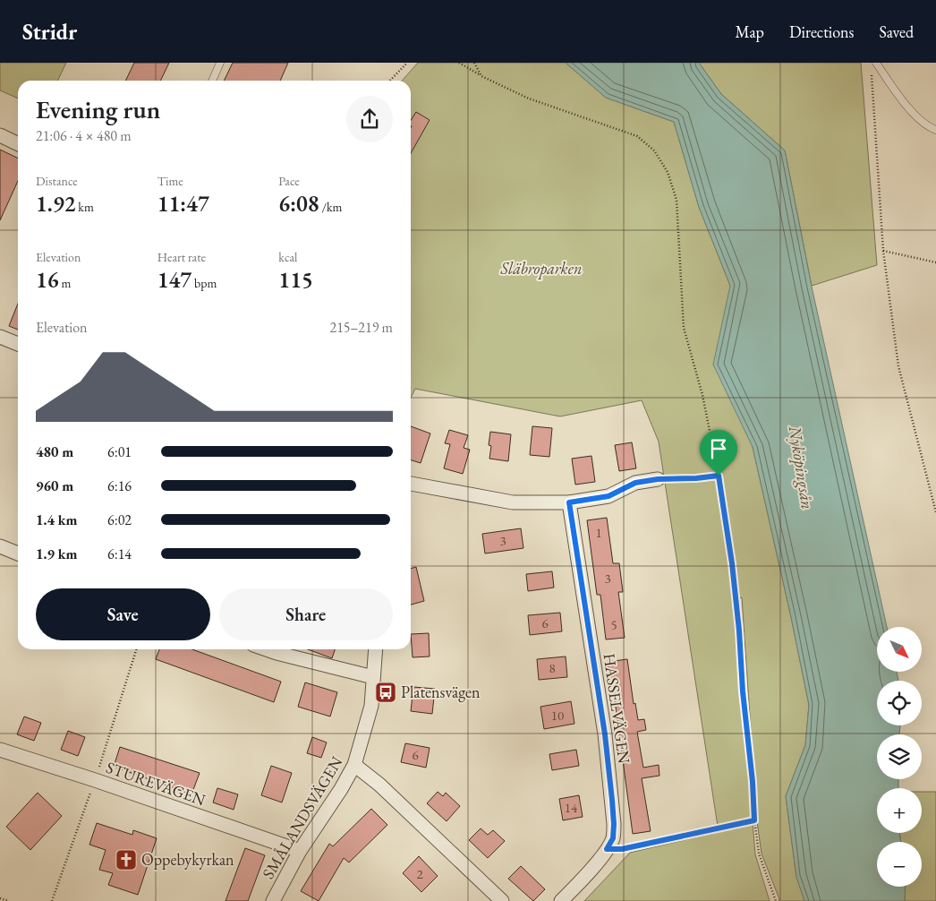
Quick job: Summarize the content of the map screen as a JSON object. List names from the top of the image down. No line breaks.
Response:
{"streets":{"street":["HASSELVÄGEN","STUREVÄGEN","SMÅLANDSVÄGEN"]},"crossings":[["STUREVÄGEN","SMÅLANDSVÄGEN"]],"water":["Nyköpingsån"],"parks":["Släbroparken"],"places":{"bus stop":["Platensvägen"],"church":["Oppebykyrkan"]},"house_numbers":["1","3","3","6","5","8","10","6","14","2"],"north":"bottom right","page":{"header":"Stridr","nav":["Map","Directions","Saved"],"heading":["Evening run","21:06 · 4 × 480 m"],"stats":[["Distance","1.92 km"],["Time","11:47"],["Pace","6:08 /km"],["Elevation","16 m"],["Heart rate","147 bpm"],["kcal","115"]],"chart":["Elevation","215–219 m"],"list":[{"name":"480 m","note":"6:01"},{"name":"960 m","note":"6:16"},{"name":"1.4 km","note":"6:02"},{"name":"1.9 km","note":"6:14"}],"buttons":["Save","Share"],"map_buttons":["+","−"]}}
